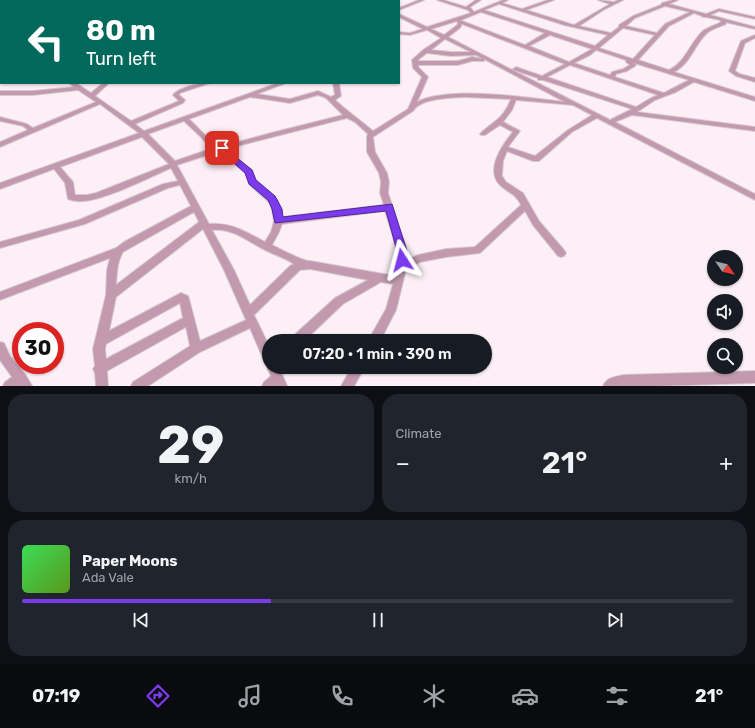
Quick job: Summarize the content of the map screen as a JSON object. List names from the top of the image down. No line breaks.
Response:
{"north":"bottom right","page":{"turn":["80 m","Turn left"],"limit":"30","trip":"07:20 · 1 min · 390 m","tile":[["29","km/h"],"Climate"],"heat":["−","21°","+"],"song":["Paper Moons","Ada Vale"],"tabs":["07:19","21°"]}}
